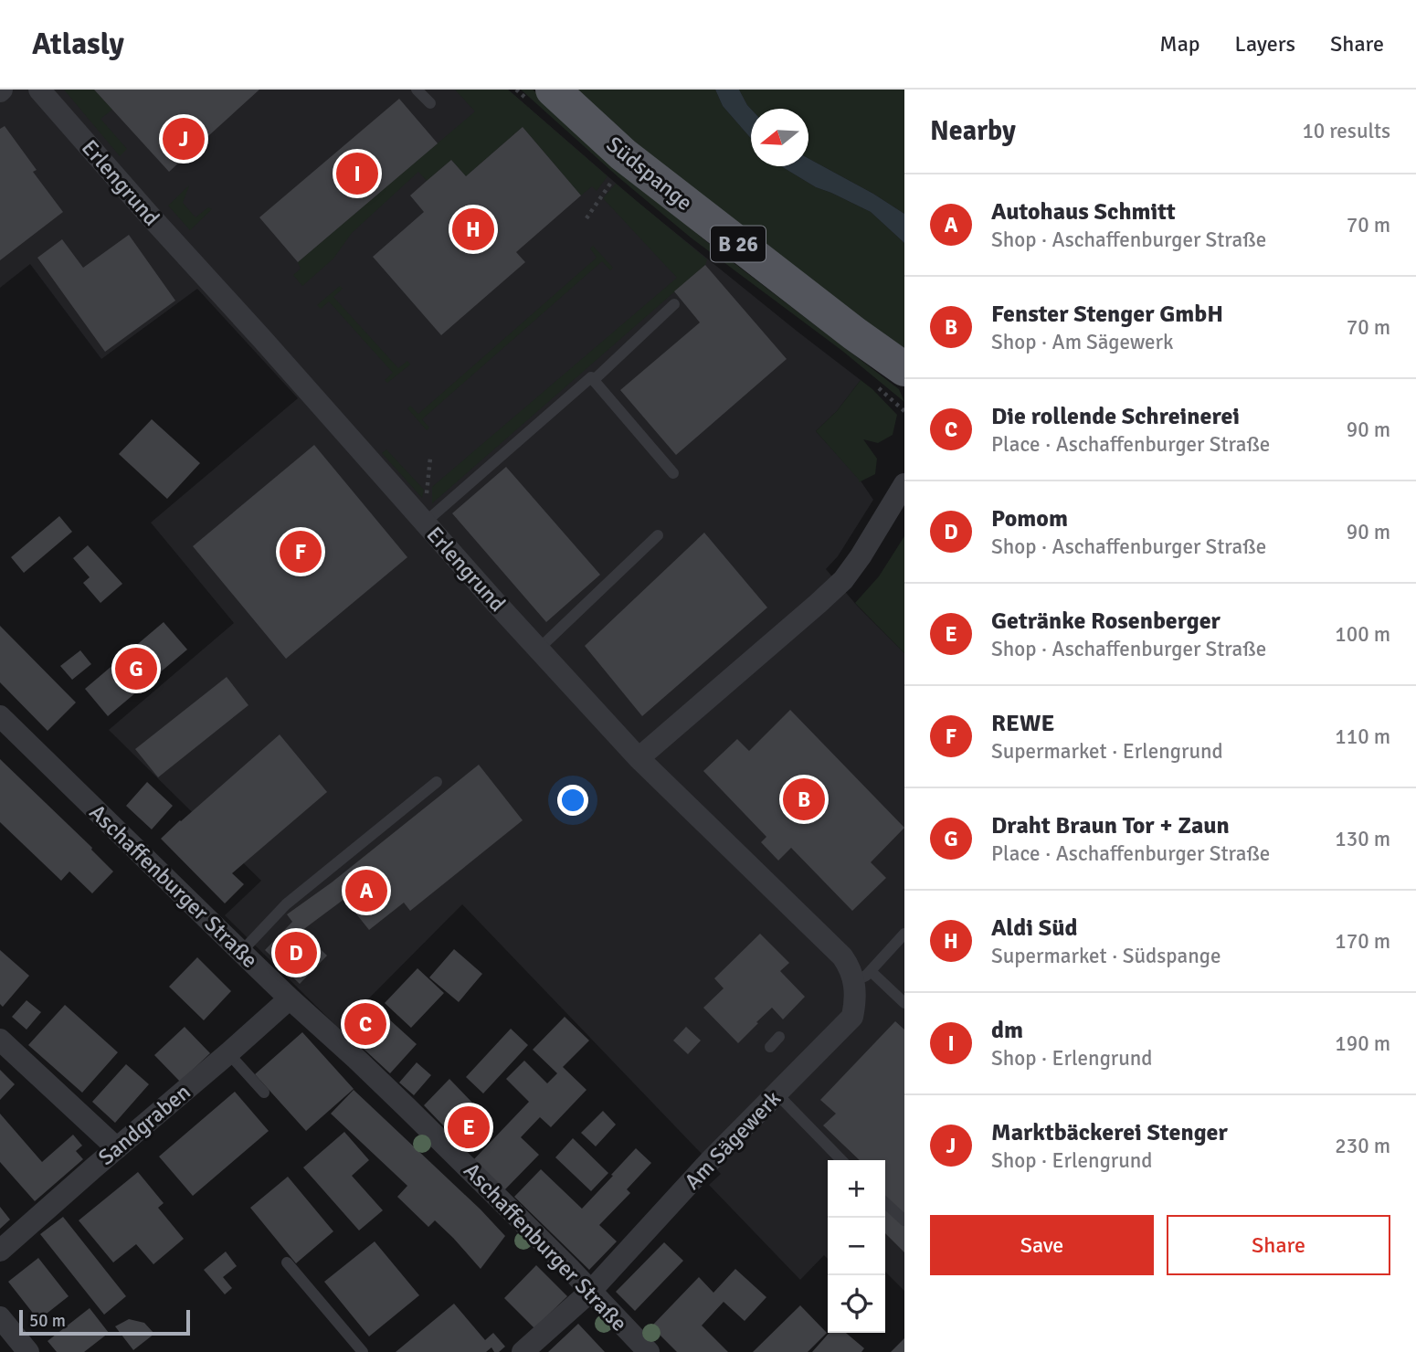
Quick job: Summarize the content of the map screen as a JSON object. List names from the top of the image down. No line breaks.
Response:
{"streets":{"main road":["Südspange","B 26"],"street":["Erlengrund","Aschaffenburger Straße","Sandgraben","Am Sägewerk"]},"crossings":[["Erlengrund","Am Sägewerk"],["Aschaffenburger Straße","Sandgraben"],["Aschaffenburger Straße","Am Sägewerk"]],"scale_bar":"50 m","north":"left","page":{"header":"Atlasly","nav":["Map","Layers","Share"],"heading":["Nearby","10 results"],"pins":["J","I","H","F","G","B","A","D","C","E"],"list":[{"mark":"A","name":"Autohaus Schmitt","note":"Shop · Aschaffenburger Straße","value":"70 m"},{"mark":"B","name":"Fenster Stenger GmbH","note":"Shop · Am Sägewerk","value":"70 m"},{"mark":"C","name":"Die rollende Schreinerei","note":"Place · Aschaffenburger Straße","value":"90 m"},{"mark":"D","name":"Pomom","note":"Shop · Aschaffenburger Straße","value":"90 m"},{"mark":"E","name":"Getränke Rosenberger","note":"Shop · Aschaffenburger Straße","value":"100 m"},{"mark":"F","name":"REWE","note":"Supermarket · Erlengrund","value":"110 m"},{"mark":"G","name":"Draht Braun Tor + Zaun","note":"Place · Aschaffenburger Straße","value":"130 m"},{"mark":"H","name":"Aldi Süd","note":"Supermarket · Südspange","value":"170 m"},{"mark":"I","name":"dm","note":"Shop · Erlengrund","value":"190 m"},{"mark":"J","name":"Marktbäckerei Stenger","note":"Shop · Erlengrund","value":"230 m"}],"map_buttons":["+","−"],"buttons":["Save","Share"],"scale":"50 m"}}
